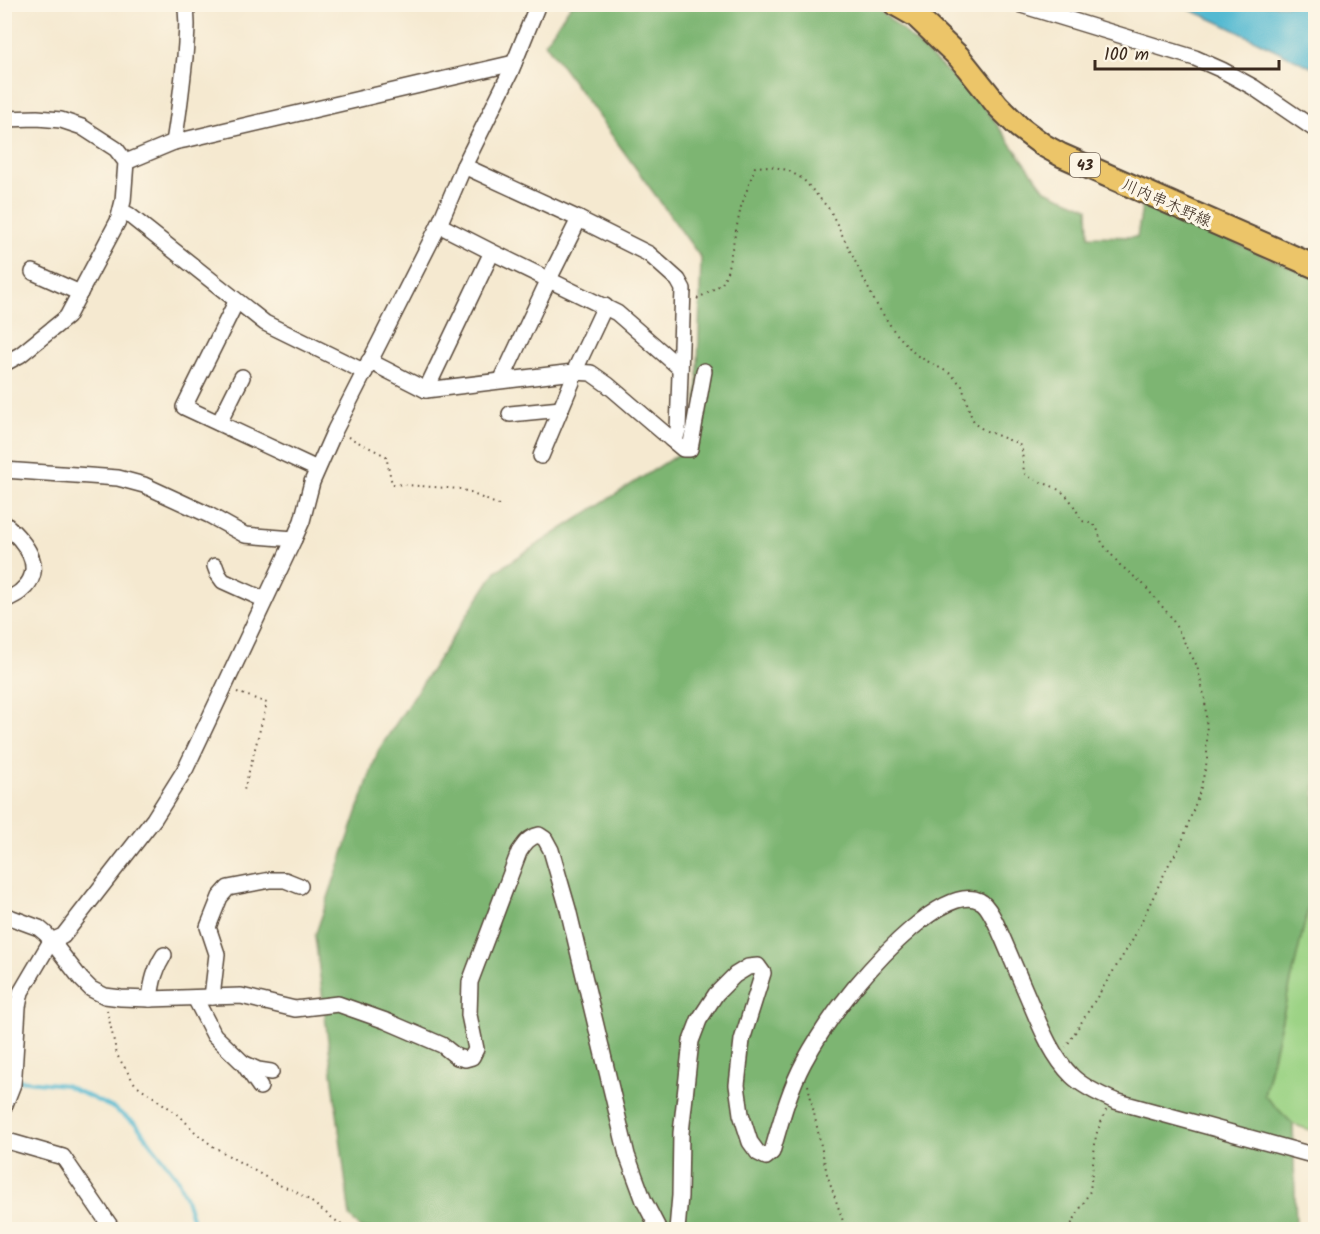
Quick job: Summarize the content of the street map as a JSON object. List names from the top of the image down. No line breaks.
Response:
{"streets":{"main road":["43","川内串木野線"]},"scale_bar":"100 m"}
